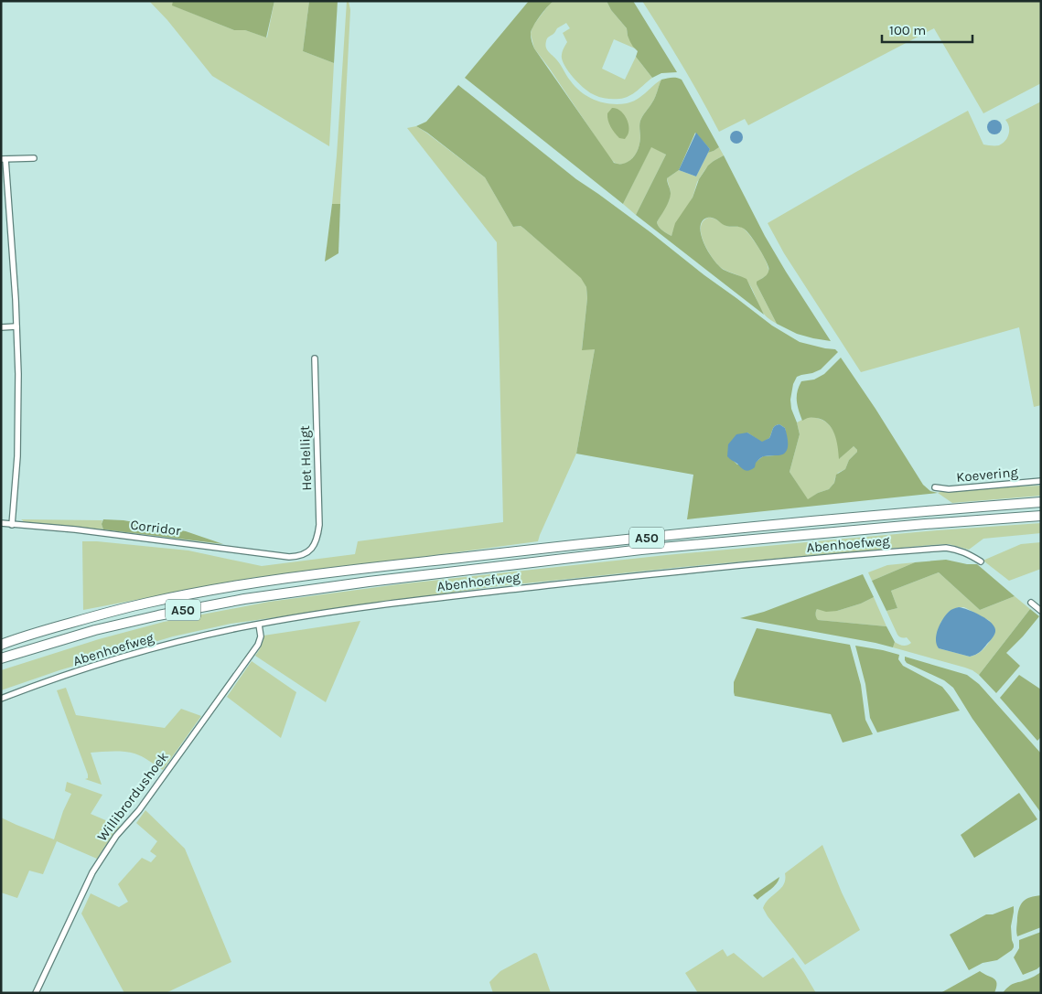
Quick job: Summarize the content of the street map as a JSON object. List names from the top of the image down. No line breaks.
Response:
{"streets":{"highway":["A50"],"street":["Het Helligt","Koevering","Corridor","Abenhoefweg","Willibrordushoek"]},"crossings":[["Het Helligt","Corridor"],["Abenhoefweg","Willibrordushoek"]],"scale_bar":"100 m"}
